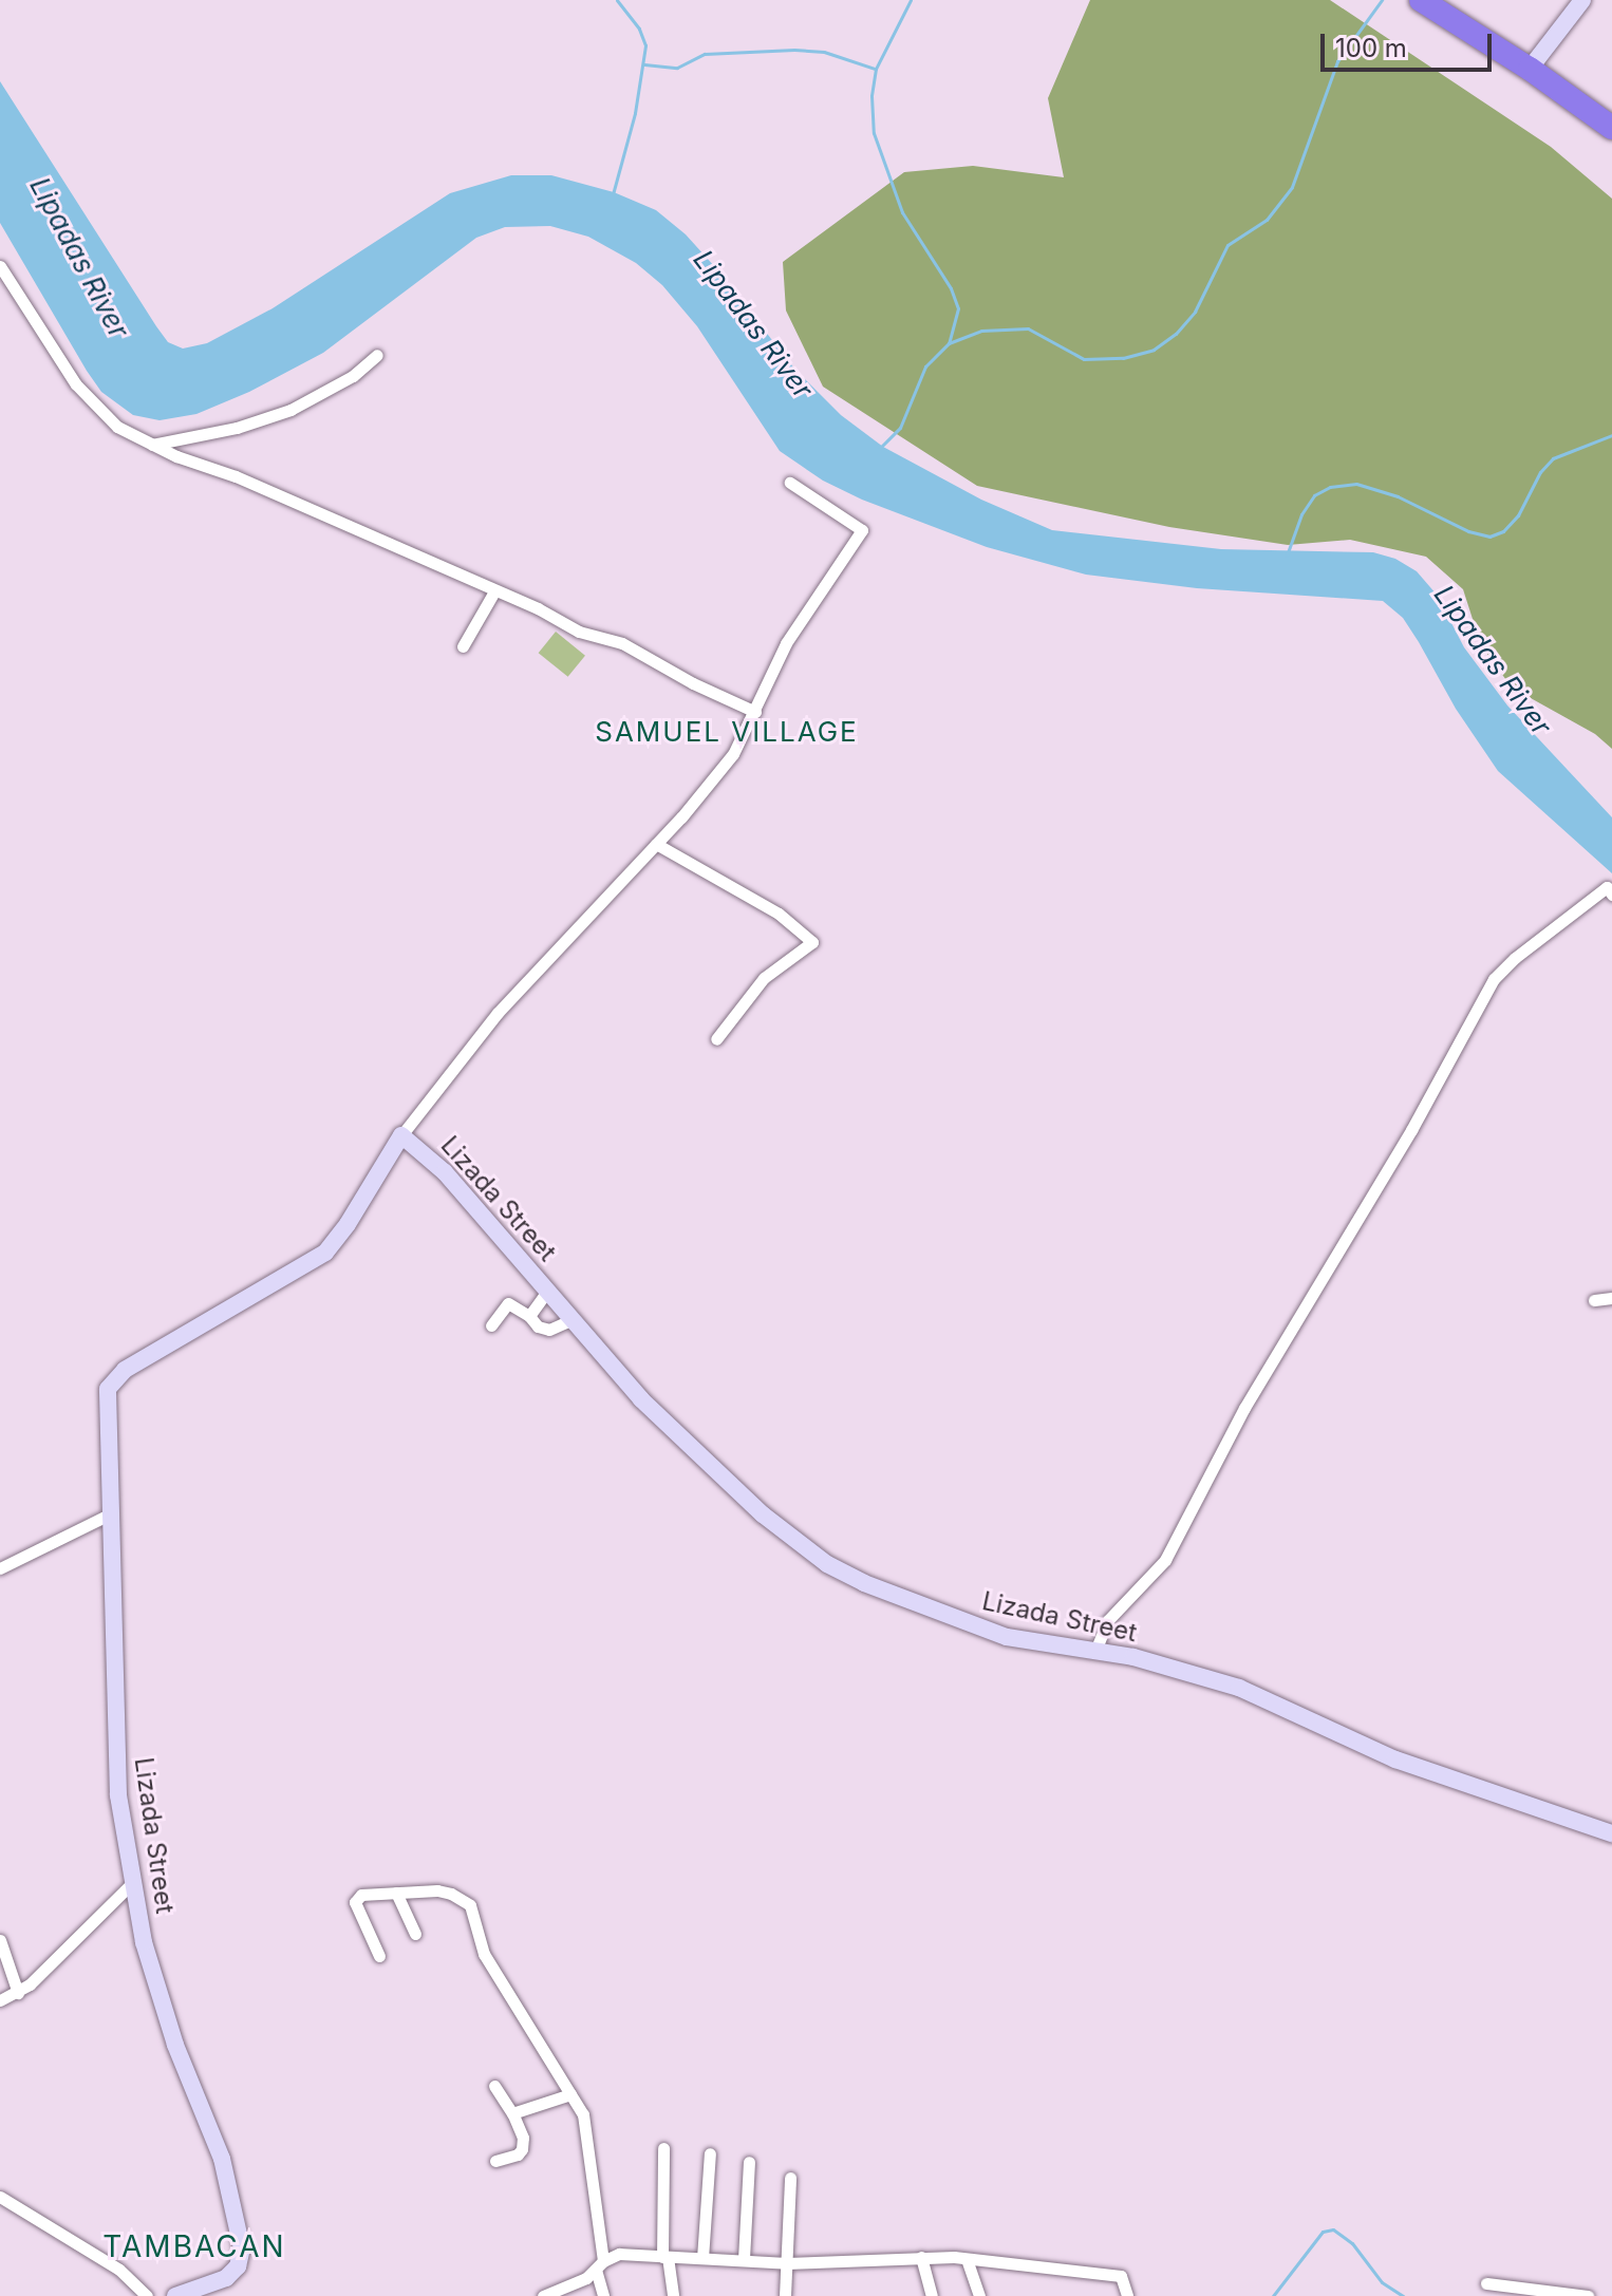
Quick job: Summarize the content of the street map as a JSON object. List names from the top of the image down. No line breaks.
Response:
{"streets":{"street":["Lizada Street"]},"districts":["SAMUEL VILLAGE","TAMBACAN"],"water":["Lipadas River"],"scale_bar":"100 m"}
